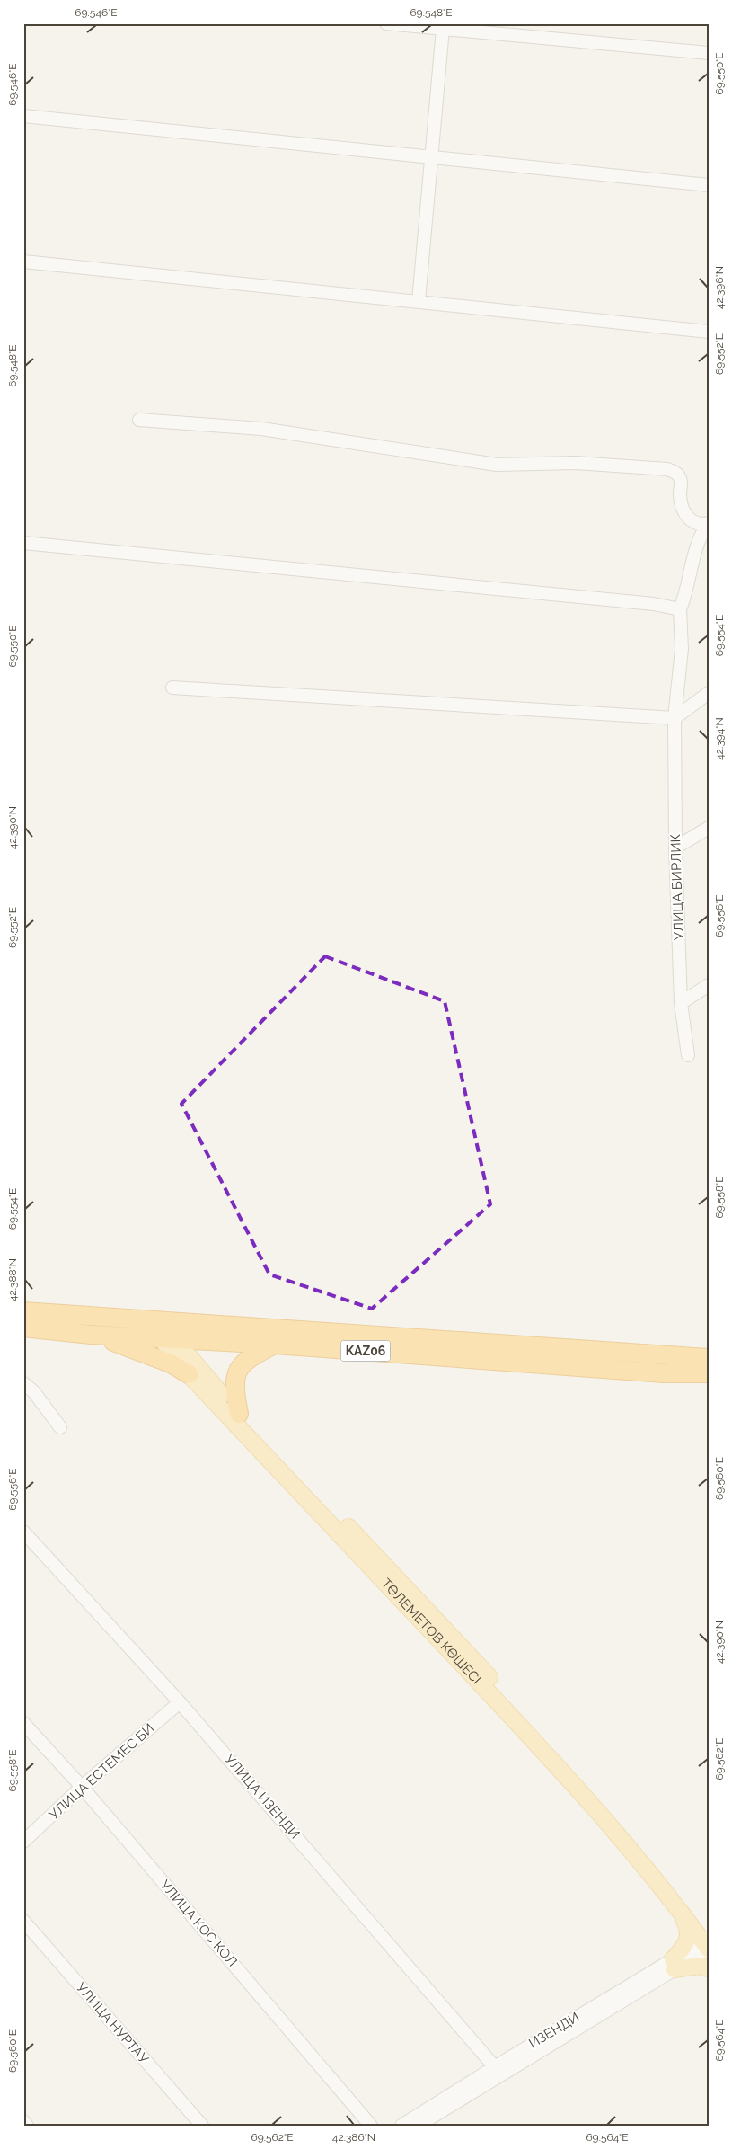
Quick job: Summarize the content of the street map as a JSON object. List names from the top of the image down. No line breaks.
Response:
{"streets":{"highway":["KАZ06"],"main road":["ТӨЛЕМЕТОВ КӨШЕСІ"],"street":["УЛИЦА БИРЛИК","УЛИЦА ЕСТЕМЕС БИ","УЛИЦА ИЗЕНДИ","УЛИЦА КОС КОЛ","УЛИЦА НУРТАУ","ИЗЕНДИ"]},"crossings":[["KАZ06","ТӨЛЕМЕТОВ КӨШЕСІ"],["ТӨЛЕМЕТОВ КӨШЕСІ","ИЗЕНДИ"],["УЛИЦА ЕСТЕМЕС БИ","УЛИЦА ИЗЕНДИ"],["УЛИЦА ЕСТЕМЕС БИ","УЛИЦА КОС КОЛ"],["УЛИЦА ИЗЕНДИ","ИЗЕНДИ"]],"coordinates":["69.546°E","69.548°E","69.550°E","42.396°N","69.552°E","69.554°E","42.394°N","42.390°N","69.556°E","69.558°E","42.388°N","69.560°E","69.562°E","69.564°E","42.386°N"]}
